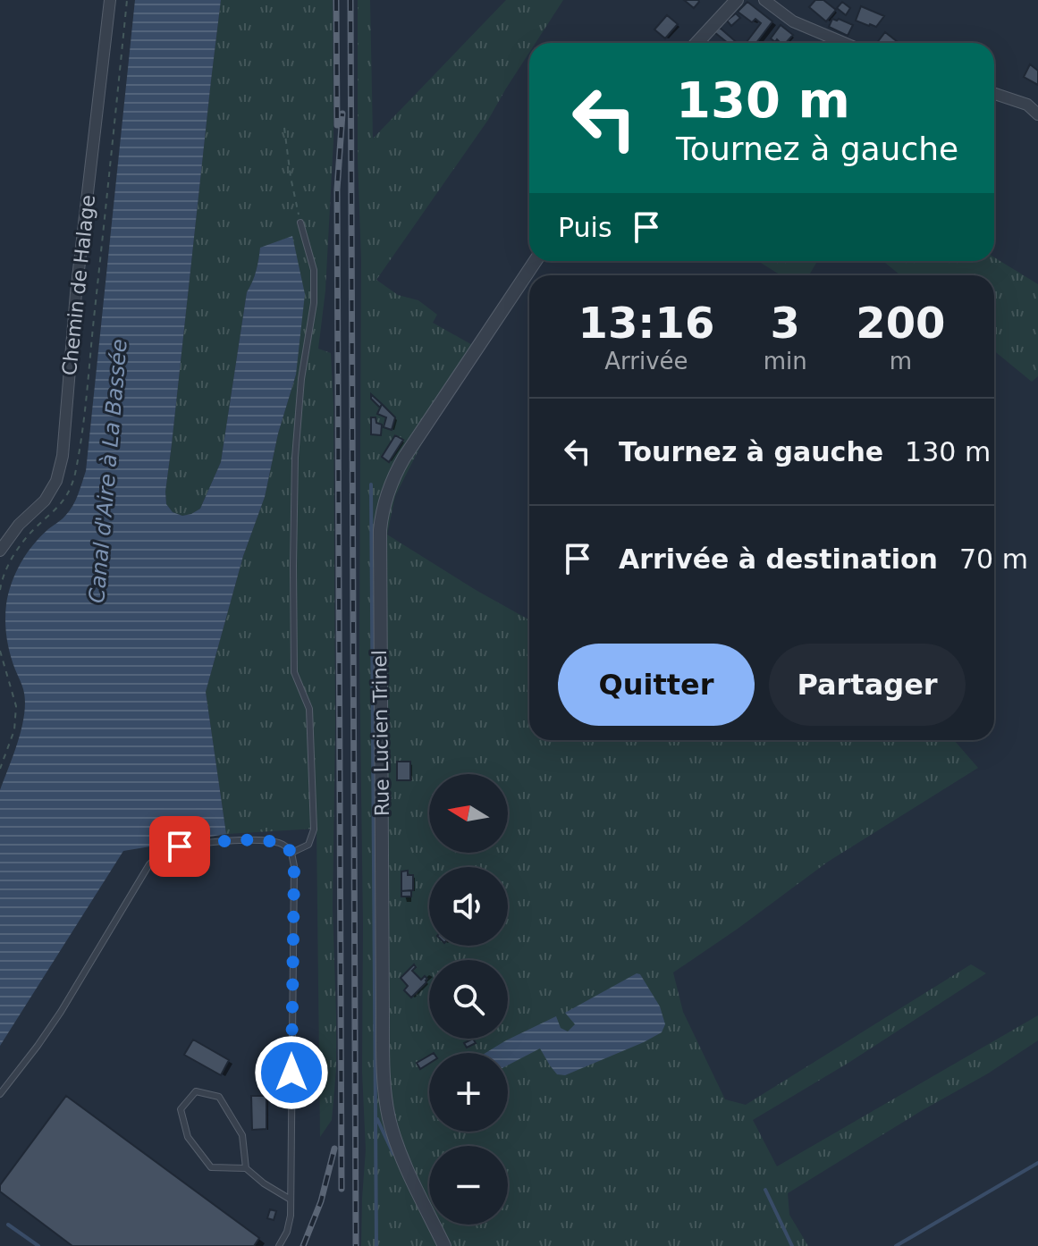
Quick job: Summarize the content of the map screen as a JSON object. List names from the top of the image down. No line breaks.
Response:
{"streets":{"street":["Chemin de Halage","Rue Lucien Trinel"]},"water":["Canal d'Aire à La Bassée"],"north":"left","page":{"turn":["130 m","Tournez à gauche"],"then":"Puis","eta":["13:16","Arrivée","3","min","200","m"],"list":[{"name":"Tournez à gauche","value":"130 m"},{"name":"Arrivée à destination","value":"70 m"}],"buttons":["Quitter","Partager"],"map_buttons":["+","−"]}}
